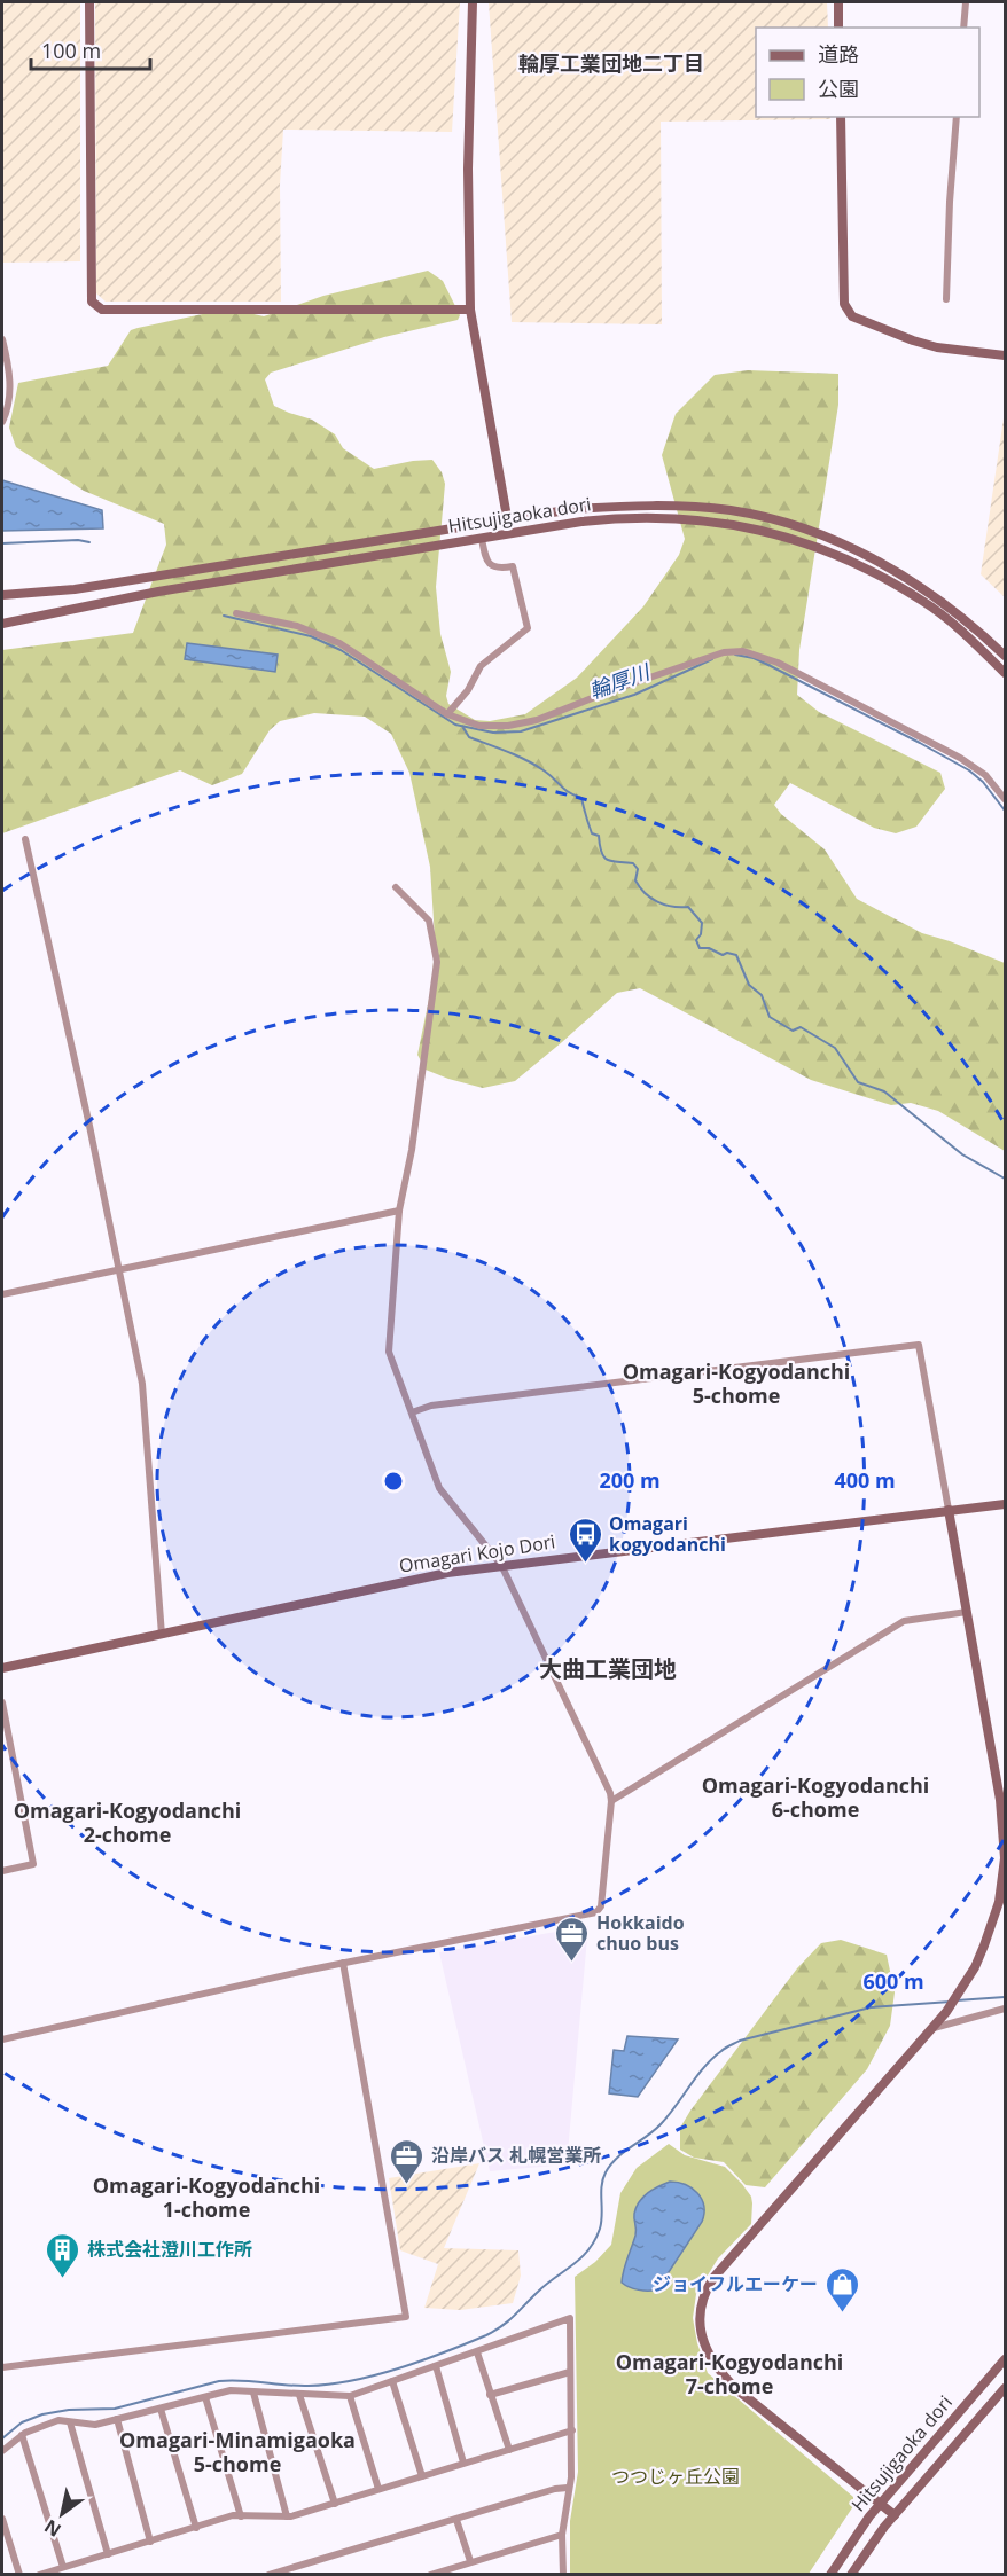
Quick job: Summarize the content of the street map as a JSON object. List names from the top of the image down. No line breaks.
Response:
{"streets":{"street":["Hitsujigaoka dori","Omagari Kojo Dori"]},"districts":["輪厚工業団地二丁目","Omagari-Kogyodanchi 5-chome","大曲工業団地","Omagari-Kogyodanchi 6-chome","Omagari-Kogyodanchi 2-chome","Omagari-Kogyodanchi 1-chome","Omagari-Kogyodanchi 7-chome","Omagari-Minamigaoka 5-chome"],"water":["輪厚川"],"parks":["つつじヶ丘公園"],"places":{"bus stop":["Omagari kogyodanchi"],"office":["Hokkaido chuo bus","沿岸バス 札幌営業所"],"building":["株式会社澄川工作所"],"shop":["ジョイフルエーケー"]},"legend":["道路","公園"],"scale_bar":"100 m","north":"bottom left","rings":["200 m","400 m","600 m"]}
